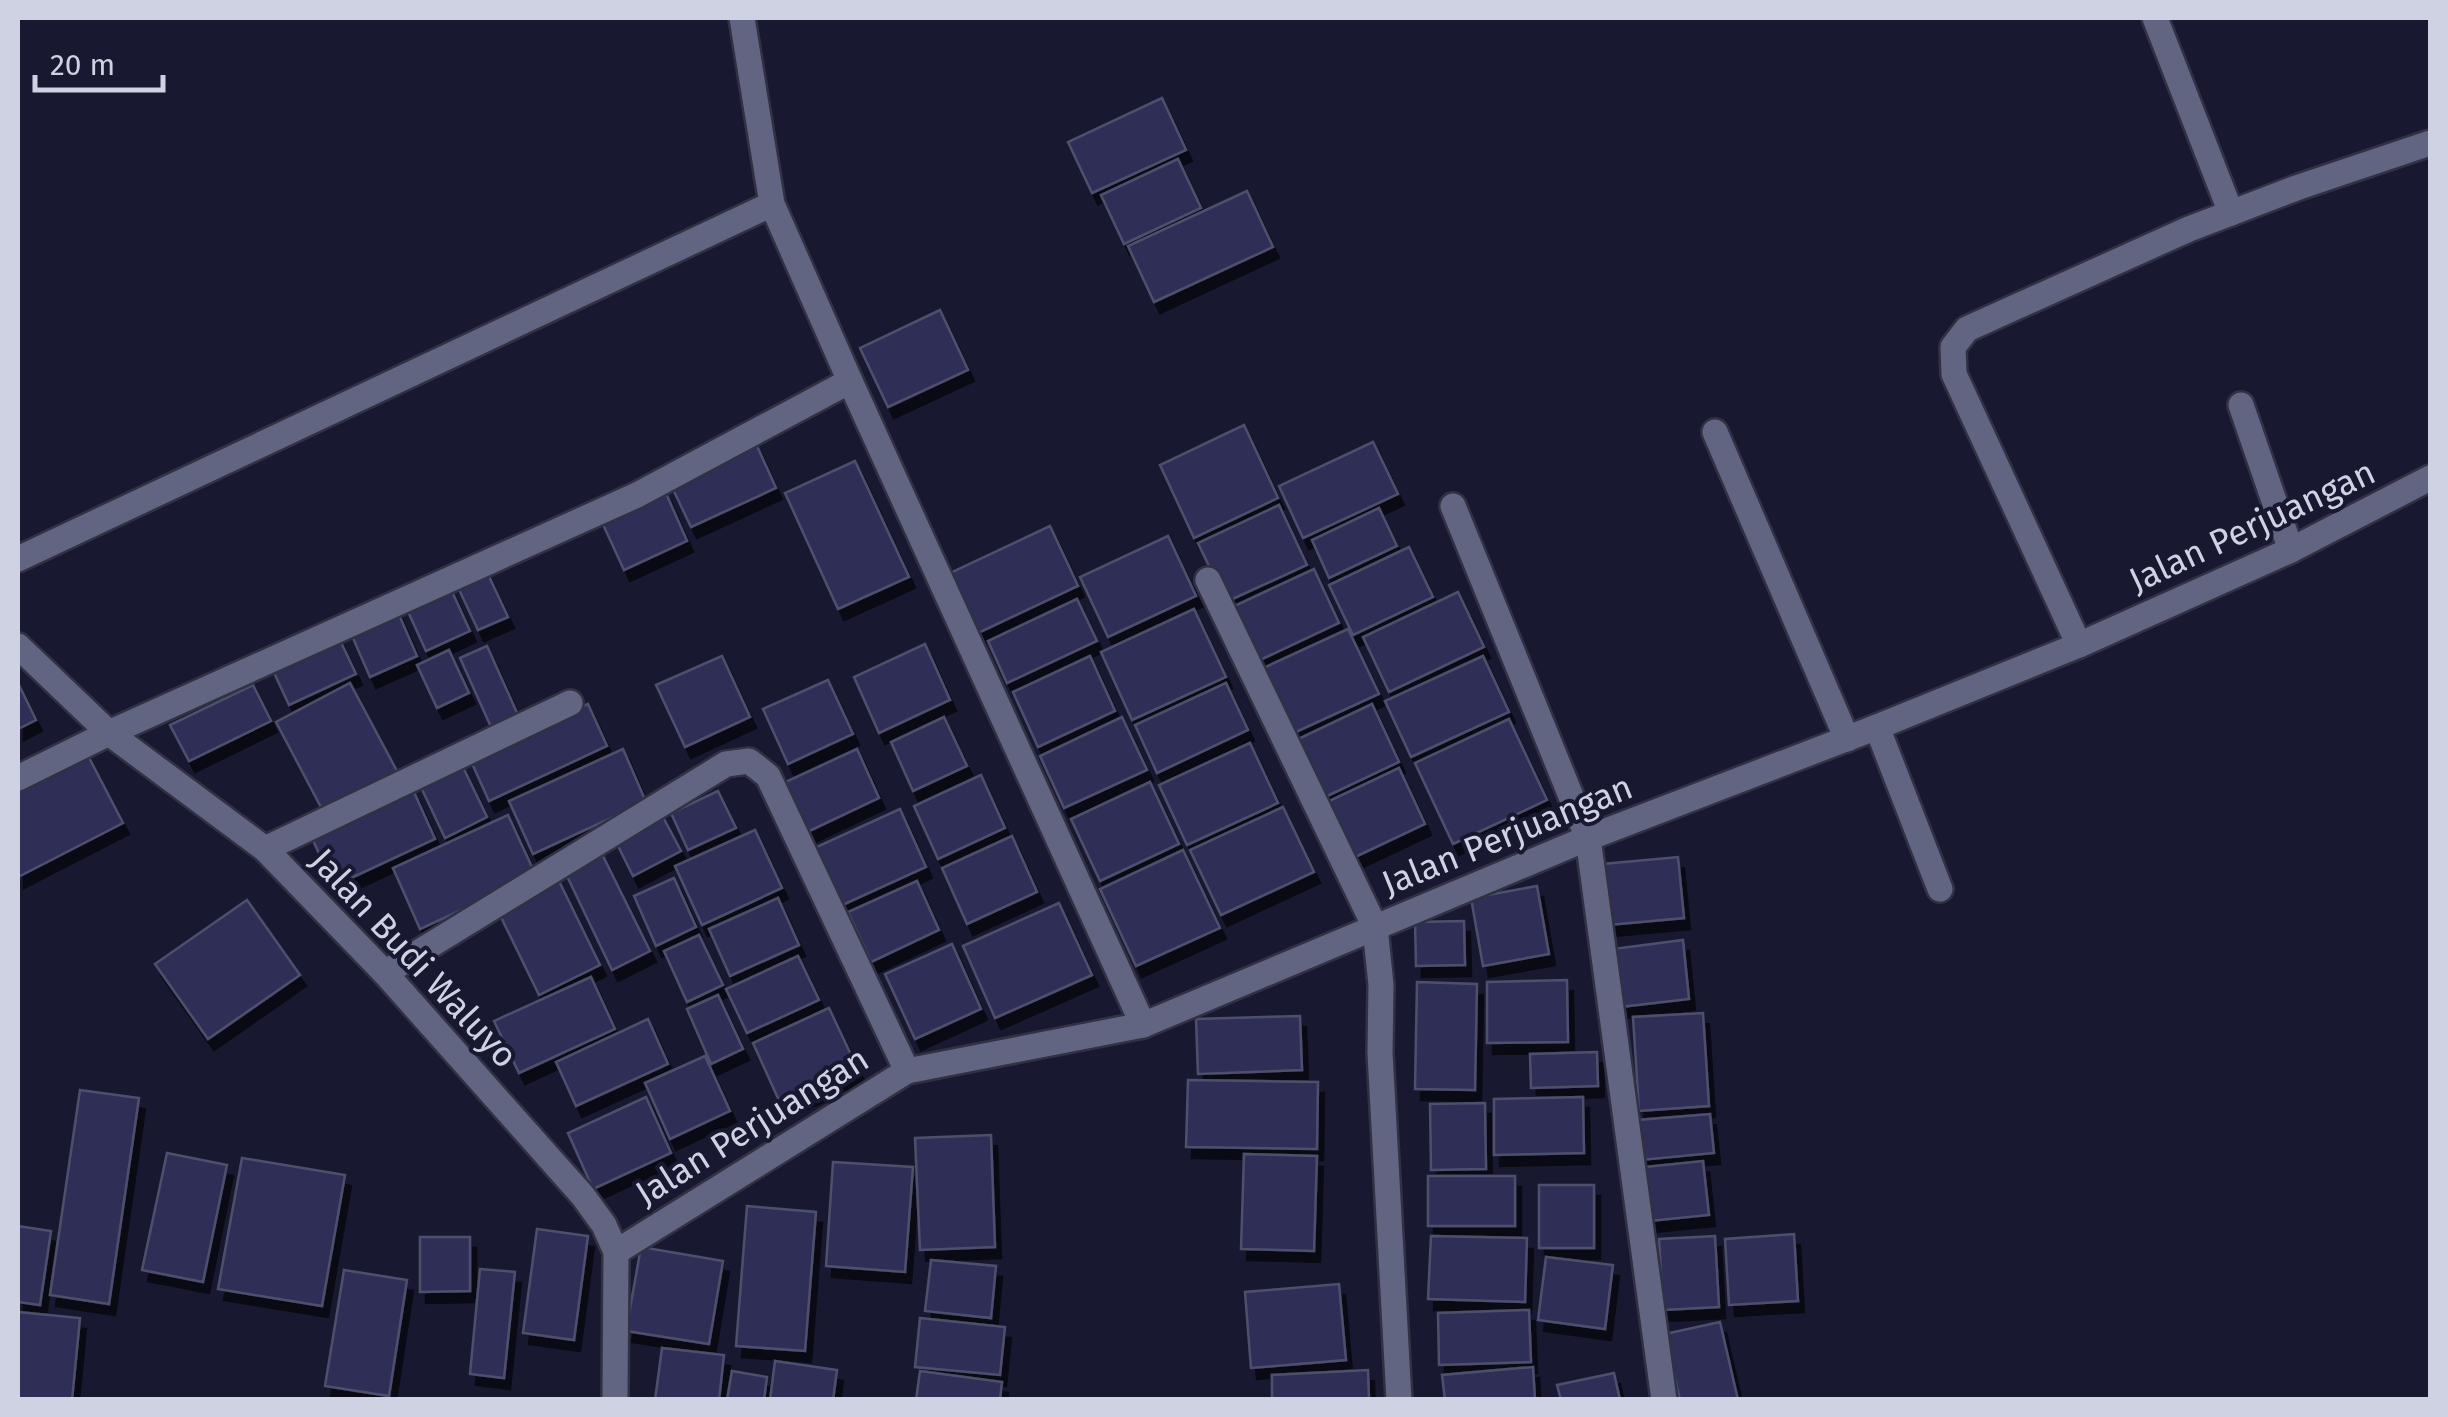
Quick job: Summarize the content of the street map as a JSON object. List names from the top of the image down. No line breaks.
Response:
{"streets":{"street":["Jalan Perjuangan","Jalan Budi Waluyo"]},"crossings":[["Jalan Perjuangan","Jalan Budi Waluyo"]],"scale_bar":"20 m"}
